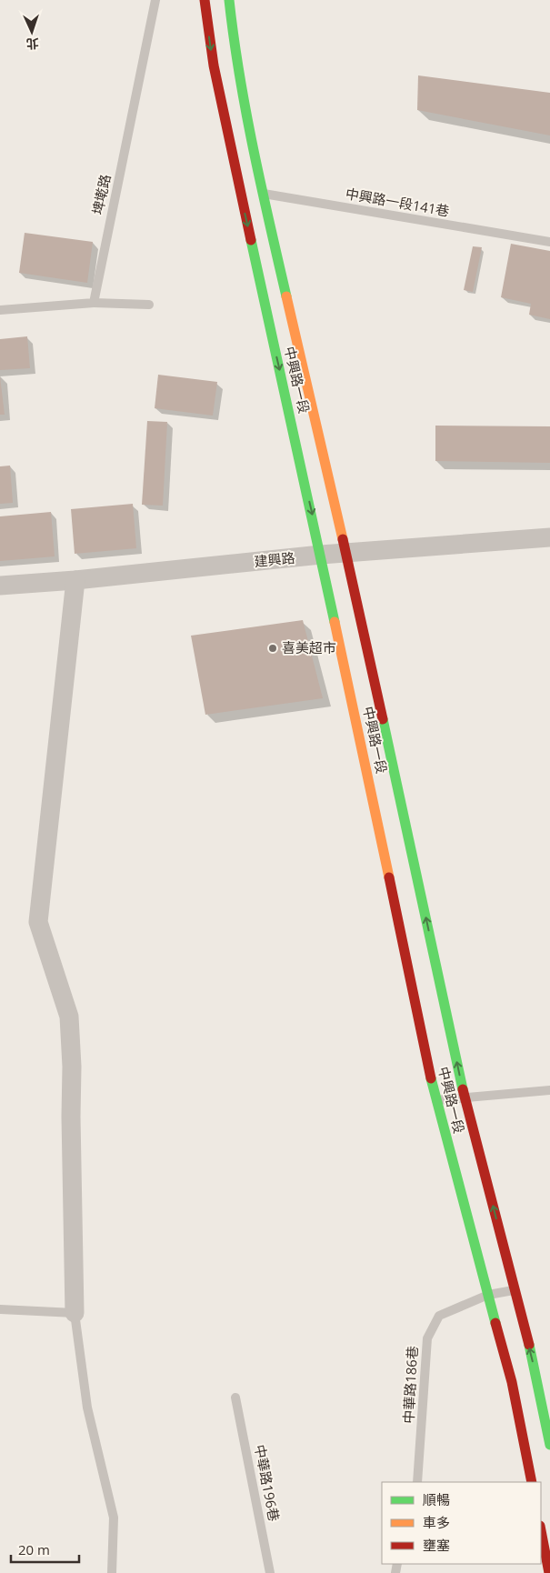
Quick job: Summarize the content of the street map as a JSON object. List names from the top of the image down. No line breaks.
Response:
{"streets":{"main road":["中興路一段"],"street":["建興路"],"lane":["埤墘路","中興路一段141巷","中華路186巷","中華路196巷"]},"crossings":[["中興路一段141巷","中興路一段"],["中興路一段","建興路"],["中興路一段","中華路186巷"]],"places":["喜美超市"],"legend":["順暢","車多","壅塞"],"scale_bar":"20 m","north":"bottom"}
